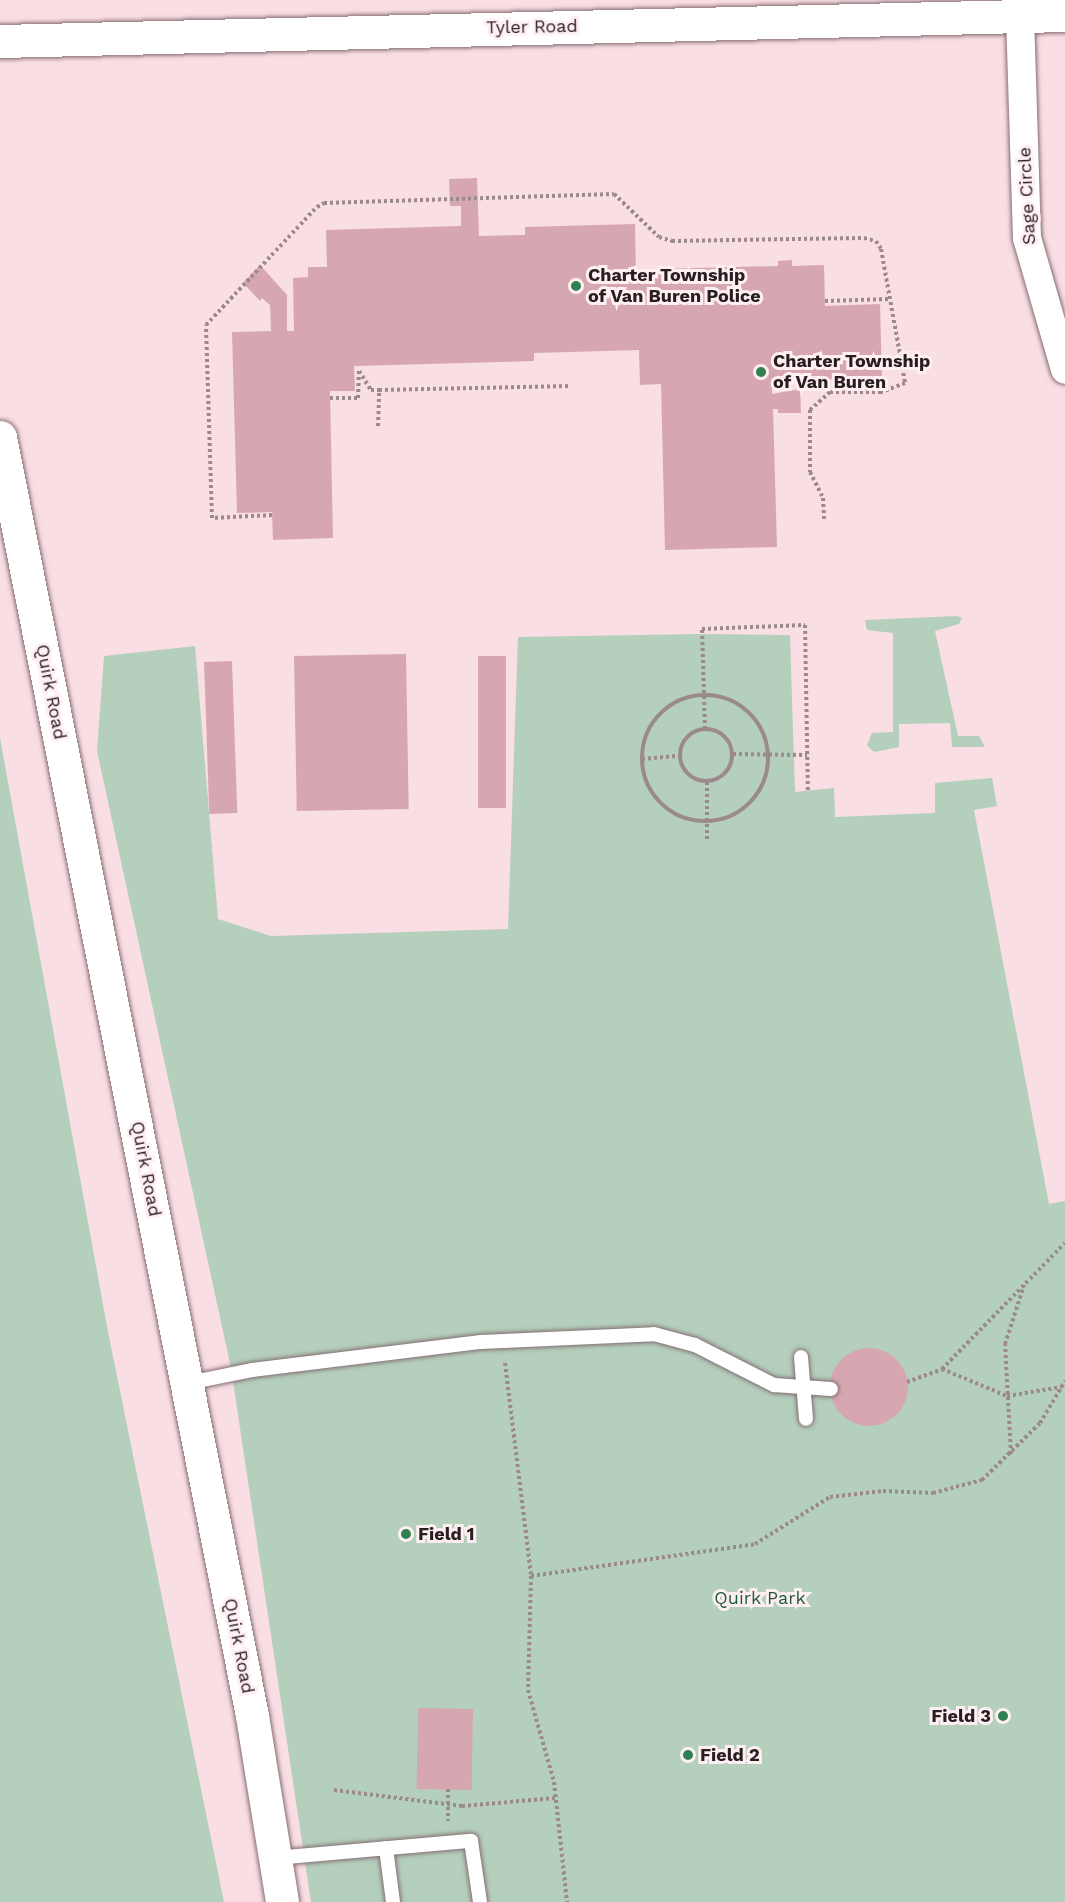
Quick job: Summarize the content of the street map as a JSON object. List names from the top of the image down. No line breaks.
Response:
{"streets":{"street":["Tyler Road","Sage Circle","Quirk Road"]},"crossings":[["Tyler Road","Sage Circle"]],"parks":["Quirk Park"],"places":["Charter Township of Van Buren Police","Charter Township of Van Buren","Field 1","Field 3","Field 2"]}
